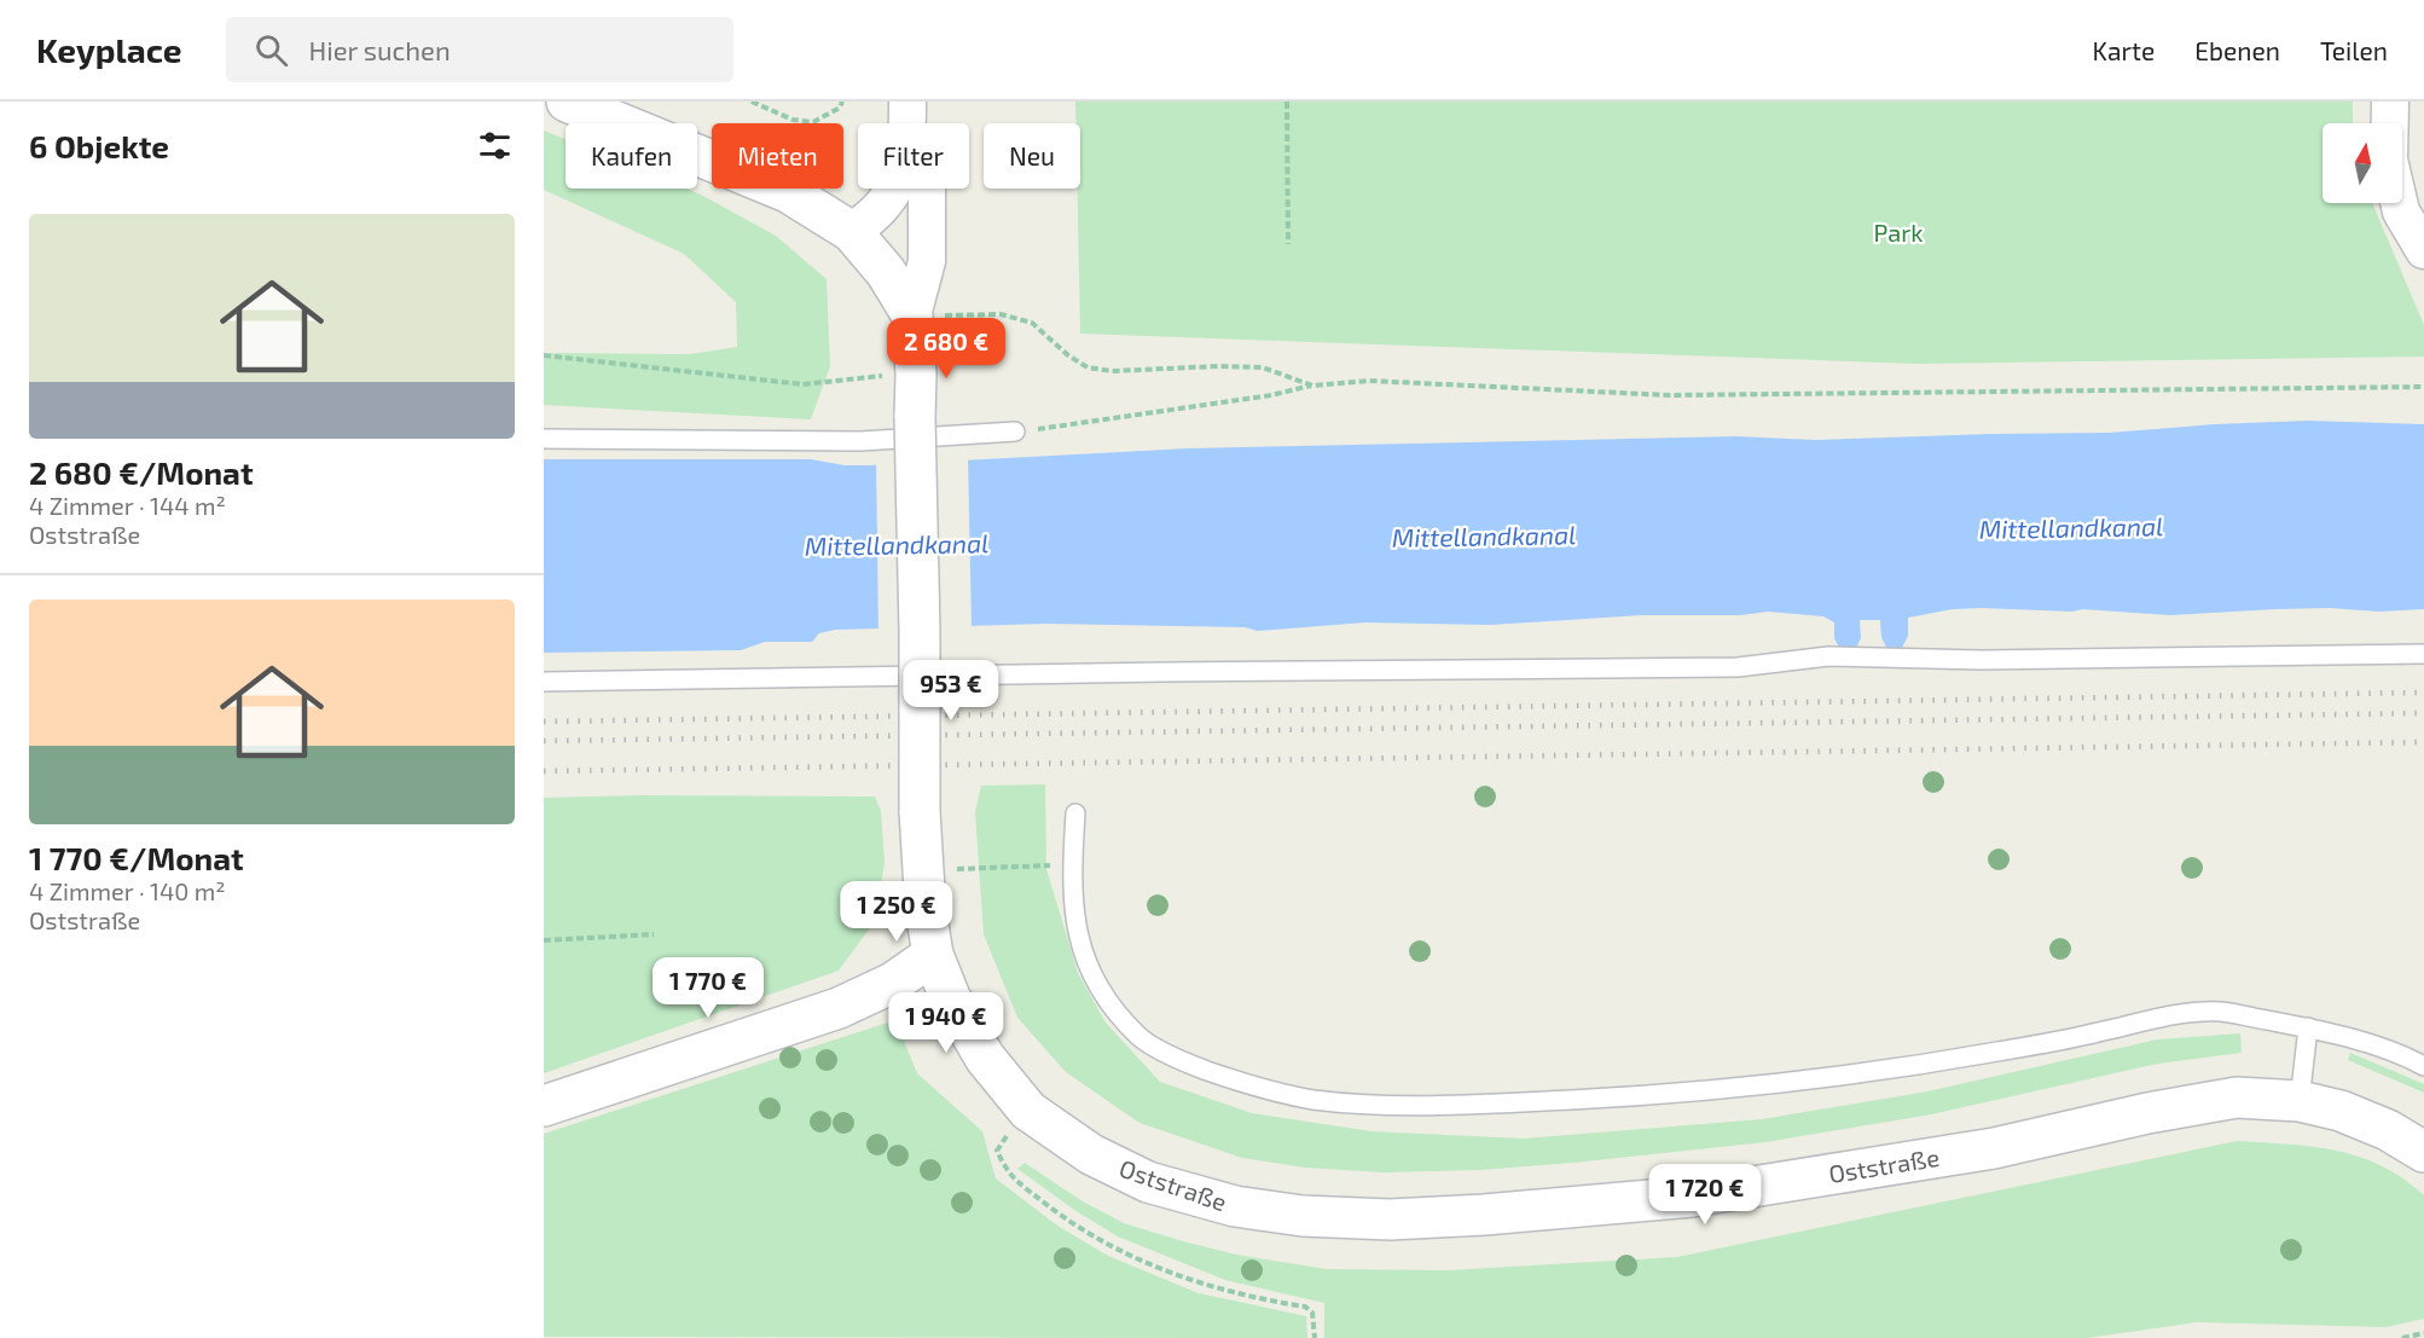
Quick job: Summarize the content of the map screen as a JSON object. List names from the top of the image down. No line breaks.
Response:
{"streets":{"street":["Oststraße"]},"water":["Mittellandkanal"],"parks":["Park"],"north":"top","page":{"header":"Keyplace","search":"Hier suchen","nav":["Karte","Ebenen","Teilen"],"heading":"6 Objekte","chip":["Kaufen","Mieten","Filter","Neu"],"list":[{"name":"2 680 €/Monat","note":"4 Zimmer · 144 m² · Oststraße"},{"name":"1 770 €/Monat","note":"4 Zimmer · 140 m² · Oststraße"}],"price":["2 680 €","953 €","1 250 €","1 770 €","1 940 €","1 720 €"]}}
